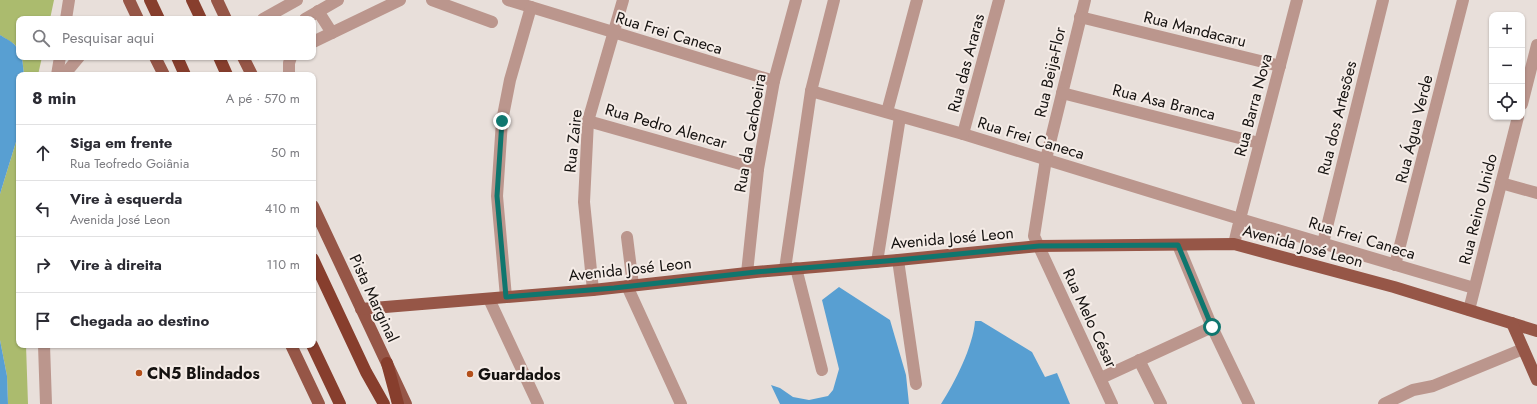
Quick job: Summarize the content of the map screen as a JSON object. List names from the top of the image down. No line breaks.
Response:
{"streets":{"main road":["Avenida José Leon","Pista Marginal"],"street":["Rua Mandacaru","Rua Frei Caneca","Rua das Araras","Rua Beija-Flor","Rua Asa Branca","Rua Barra Nova","Rua dos Artesões","Rua Pedro Alencar","Rua Água Verde","Rua da Cachoeira","Rua Zaire","Rua Reino Unido","Rua Melo César"]},"crossings":[["Rua Mandacaru","Rua Beija-Flor"],["Rua Mandacaru","Rua Barra Nova"],["Rua Frei Caneca","Rua das Araras"],["Rua Frei Caneca","Rua Beija-Flor"],["Rua Frei Caneca","Rua Barra Nova"],["Rua Frei Caneca","Rua dos Artesões"],["Rua Frei Caneca","Rua Água Verde"],["Rua Frei Caneca","Rua da Cachoeira"],["Rua Frei Caneca","Rua Zaire"],["Rua Frei Caneca","Rua Reino Unido"],["Rua Beija-Flor","Rua Asa Branca"],["Rua Beija-Flor","Avenida José Leon"],["Rua Beija-Flor","Rua Melo César"],["Rua Asa Branca","Rua Barra Nova"],["Rua Pedro Alencar","Rua da Cachoeira"],["Rua Pedro Alencar","Rua Zaire"],["Rua da Cachoeira","Avenida José Leon"],["Rua Zaire","Avenida José Leon"],["Rua Reino Unido","Avenida José Leon"],["Avenida José Leon","Pista Marginal"],["Avenida José Leon","Rua Melo César"]],"places":["CN5 Blindados","Guardados"],"page":{"map_buttons":["+","−"],"search":"Pesquisar aqui","heading":["8 min","A pé · 570 m"],"list":[["Siga em frente","Rua Teofredo Goiânia","50 m"],["Vire à esquerda","Avenida José Leon","410 m"],["Vire à direita","110 m"],"Chegada ao destino"]}}
